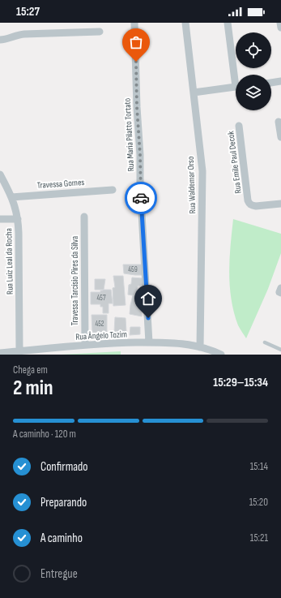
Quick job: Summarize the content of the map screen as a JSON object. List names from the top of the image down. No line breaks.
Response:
{"streets":{"street":["Rua Maria Pilatto Tortato","Rua Emile Paul Decok","Travessa Gomes","Rua Waldemar Orso","Rua Luiz Leal da Rocha","Travessa Tarcísio Pires da Silva","Rua Ângelo Tozim"]},"crossings":[["Rua Maria Pilatto Tortato","Rua Ângelo Tozim"],["Travessa Gomes","Rua Luiz Leal da Rocha"],["Rua Waldemar Orso","Rua Ângelo Tozim"],["Rua Luiz Leal da Rocha","Rua Ângelo Tozim"],["Travessa Tarcísio Pires da Silva","Rua Ângelo Tozim"]],"house_numbers":["459","457","452"],"page":{"status":"15:27","heading":["2 min","Chega em","15:29–15:34"],"bar":"A caminho · 120 m","list":[["Confirmado","15:14"],["Preparando","15:20"],["A caminho","15:21"],"Entregue"]}}
